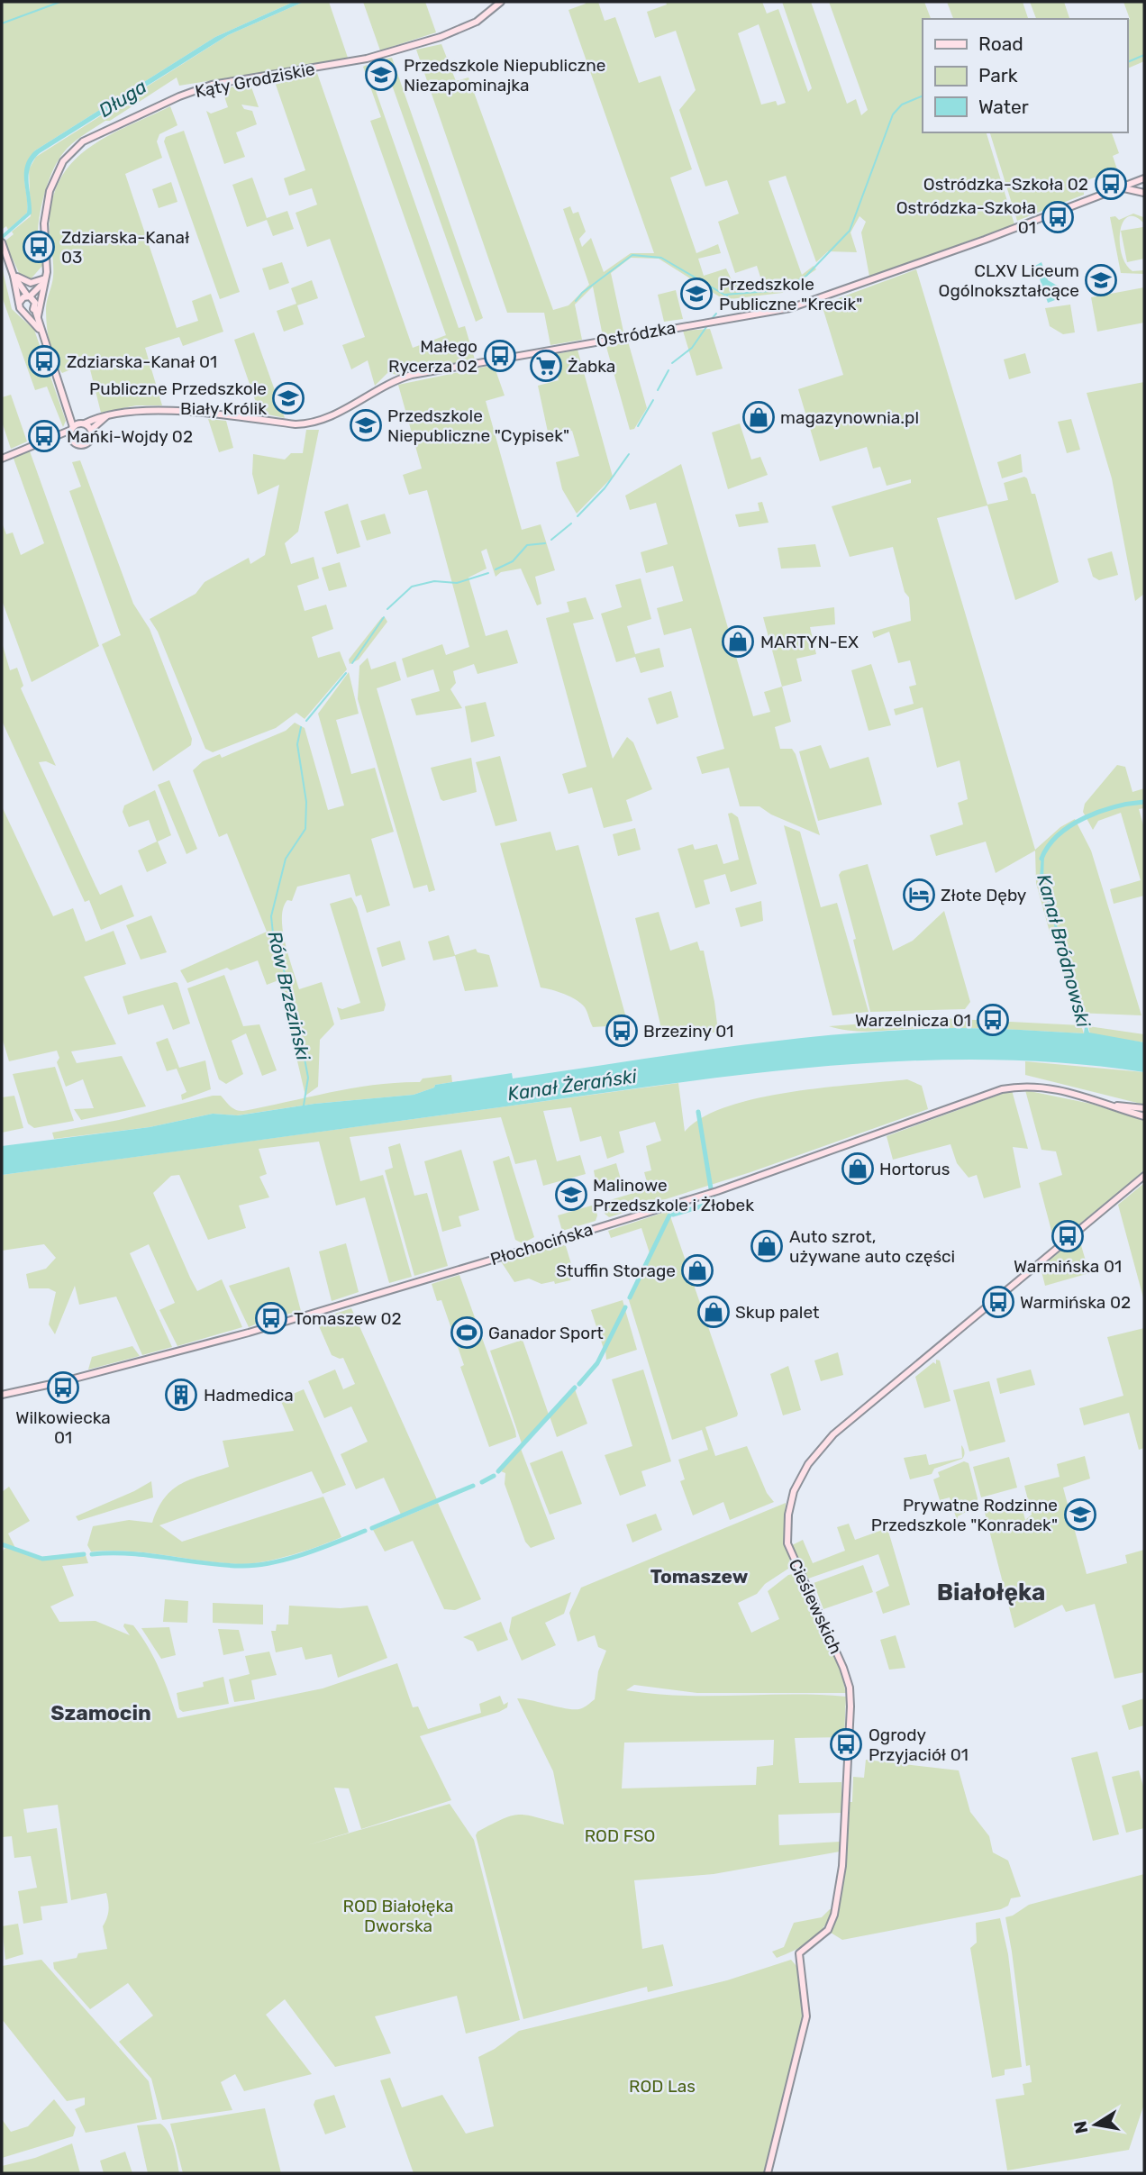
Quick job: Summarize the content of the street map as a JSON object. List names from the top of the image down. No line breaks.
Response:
{"streets":{"street":["Kąty Grodziskie","Ostródzka","Płochocińska","Cieślewskich"]},"districts":["Tomaszew","Białołęka","Szamocin"],"water":["Długa","Kanał Bródnowski","Rów Brzeziński","Kanał Żerański"],"parks":["ROD FSO","ROD Białołęka Dworska","ROD Las"],"places":{"school or university":["Przedszkole Niepubliczne Niezapominajka","CLXV Liceum Ogólnokształcące","Przedszkole Publiczne \"Krecik\"","Publiczne Przedszkole Biały Królik","Przedszkole Niepubliczne \"Cypisek\"","Malinowe Przedszkole i Żłobek","Prywatne Rodzinne Przedszkole \"Konradek\""],"bus stop":["Ostródzka-Szkoła 02","Ostródzka-Szkoła 01","Zdziarska-Kanał 03","Małego Rycerza 02","Zdziarska-Kanał 01","Mańki-Wojdy 02","Warzelnicza 01","Brzeziny 01","Warmińska 01","Warmińska 02","Tomaszew 02","Wilkowiecka 01","Ogrody Przyjaciół 01"],"supermarket":["Żabka"],"shop":["magazynownia.pl","MARTYN-EX","Hortorus","Auto szrot, używane auto części","Stuffin Storage","Skup palet"],"hotel":["Złote Dęby"],"sports":["Ganador Sport"],"building":["Hadmedica"]},"legend":["Road","Park","Water"],"north":"left"}
